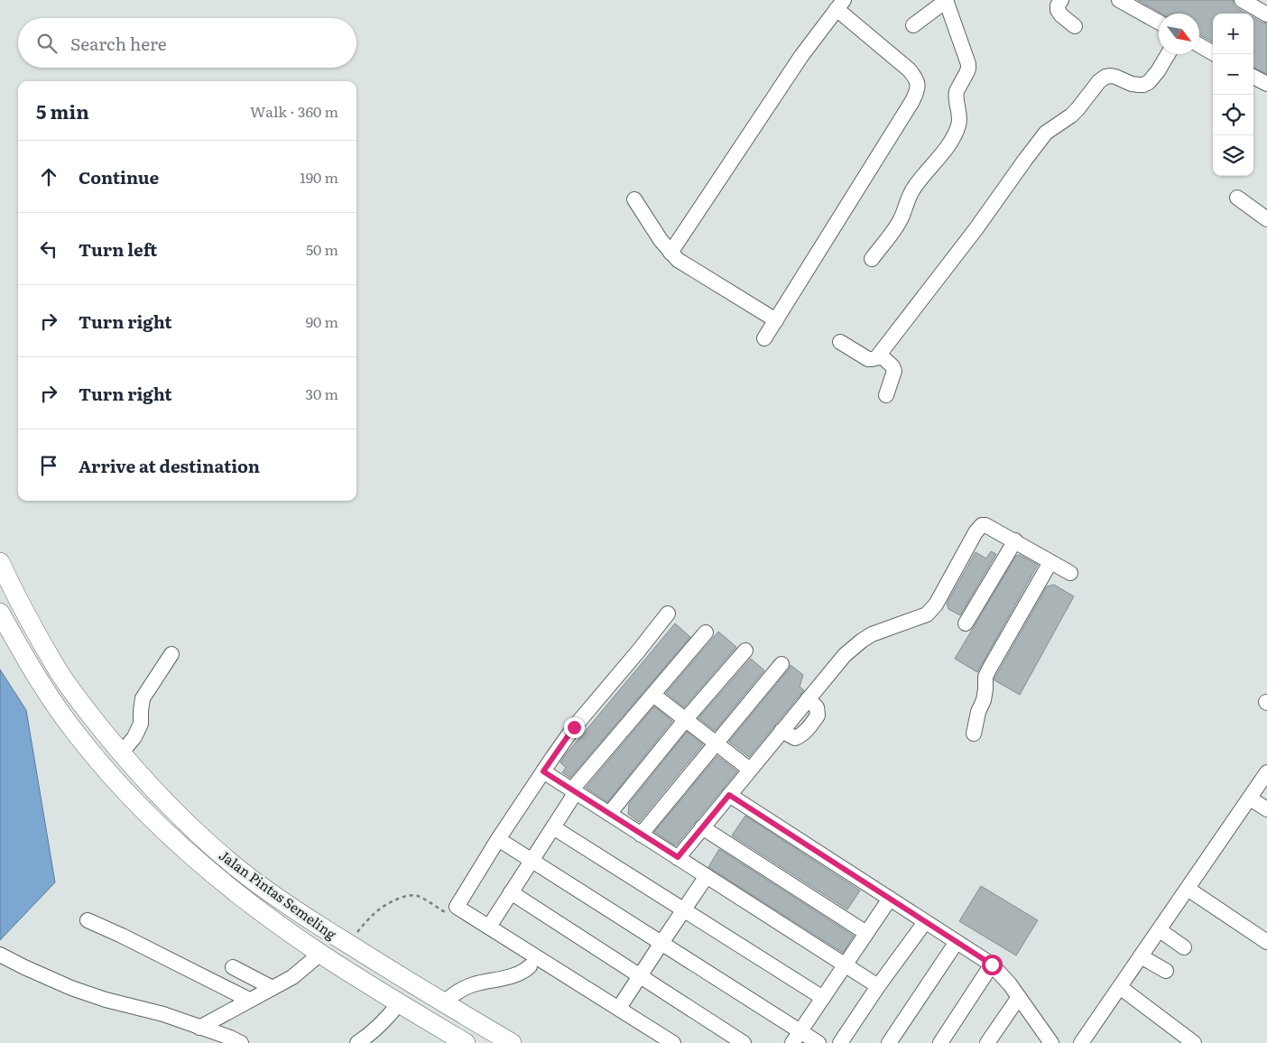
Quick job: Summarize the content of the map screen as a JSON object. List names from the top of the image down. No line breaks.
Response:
{"streets":{"main road":["Jalan Pintas Semeling"]},"north":"bottom right","page":{"map_buttons":["+","−"],"search":"Search here","heading":["5 min","Walk · 360 m"],"list":[["Continue","190 m"],["Turn left","50 m"],["Turn right","90 m"],["Turn right","30 m"],"Arrive at destination"]}}
